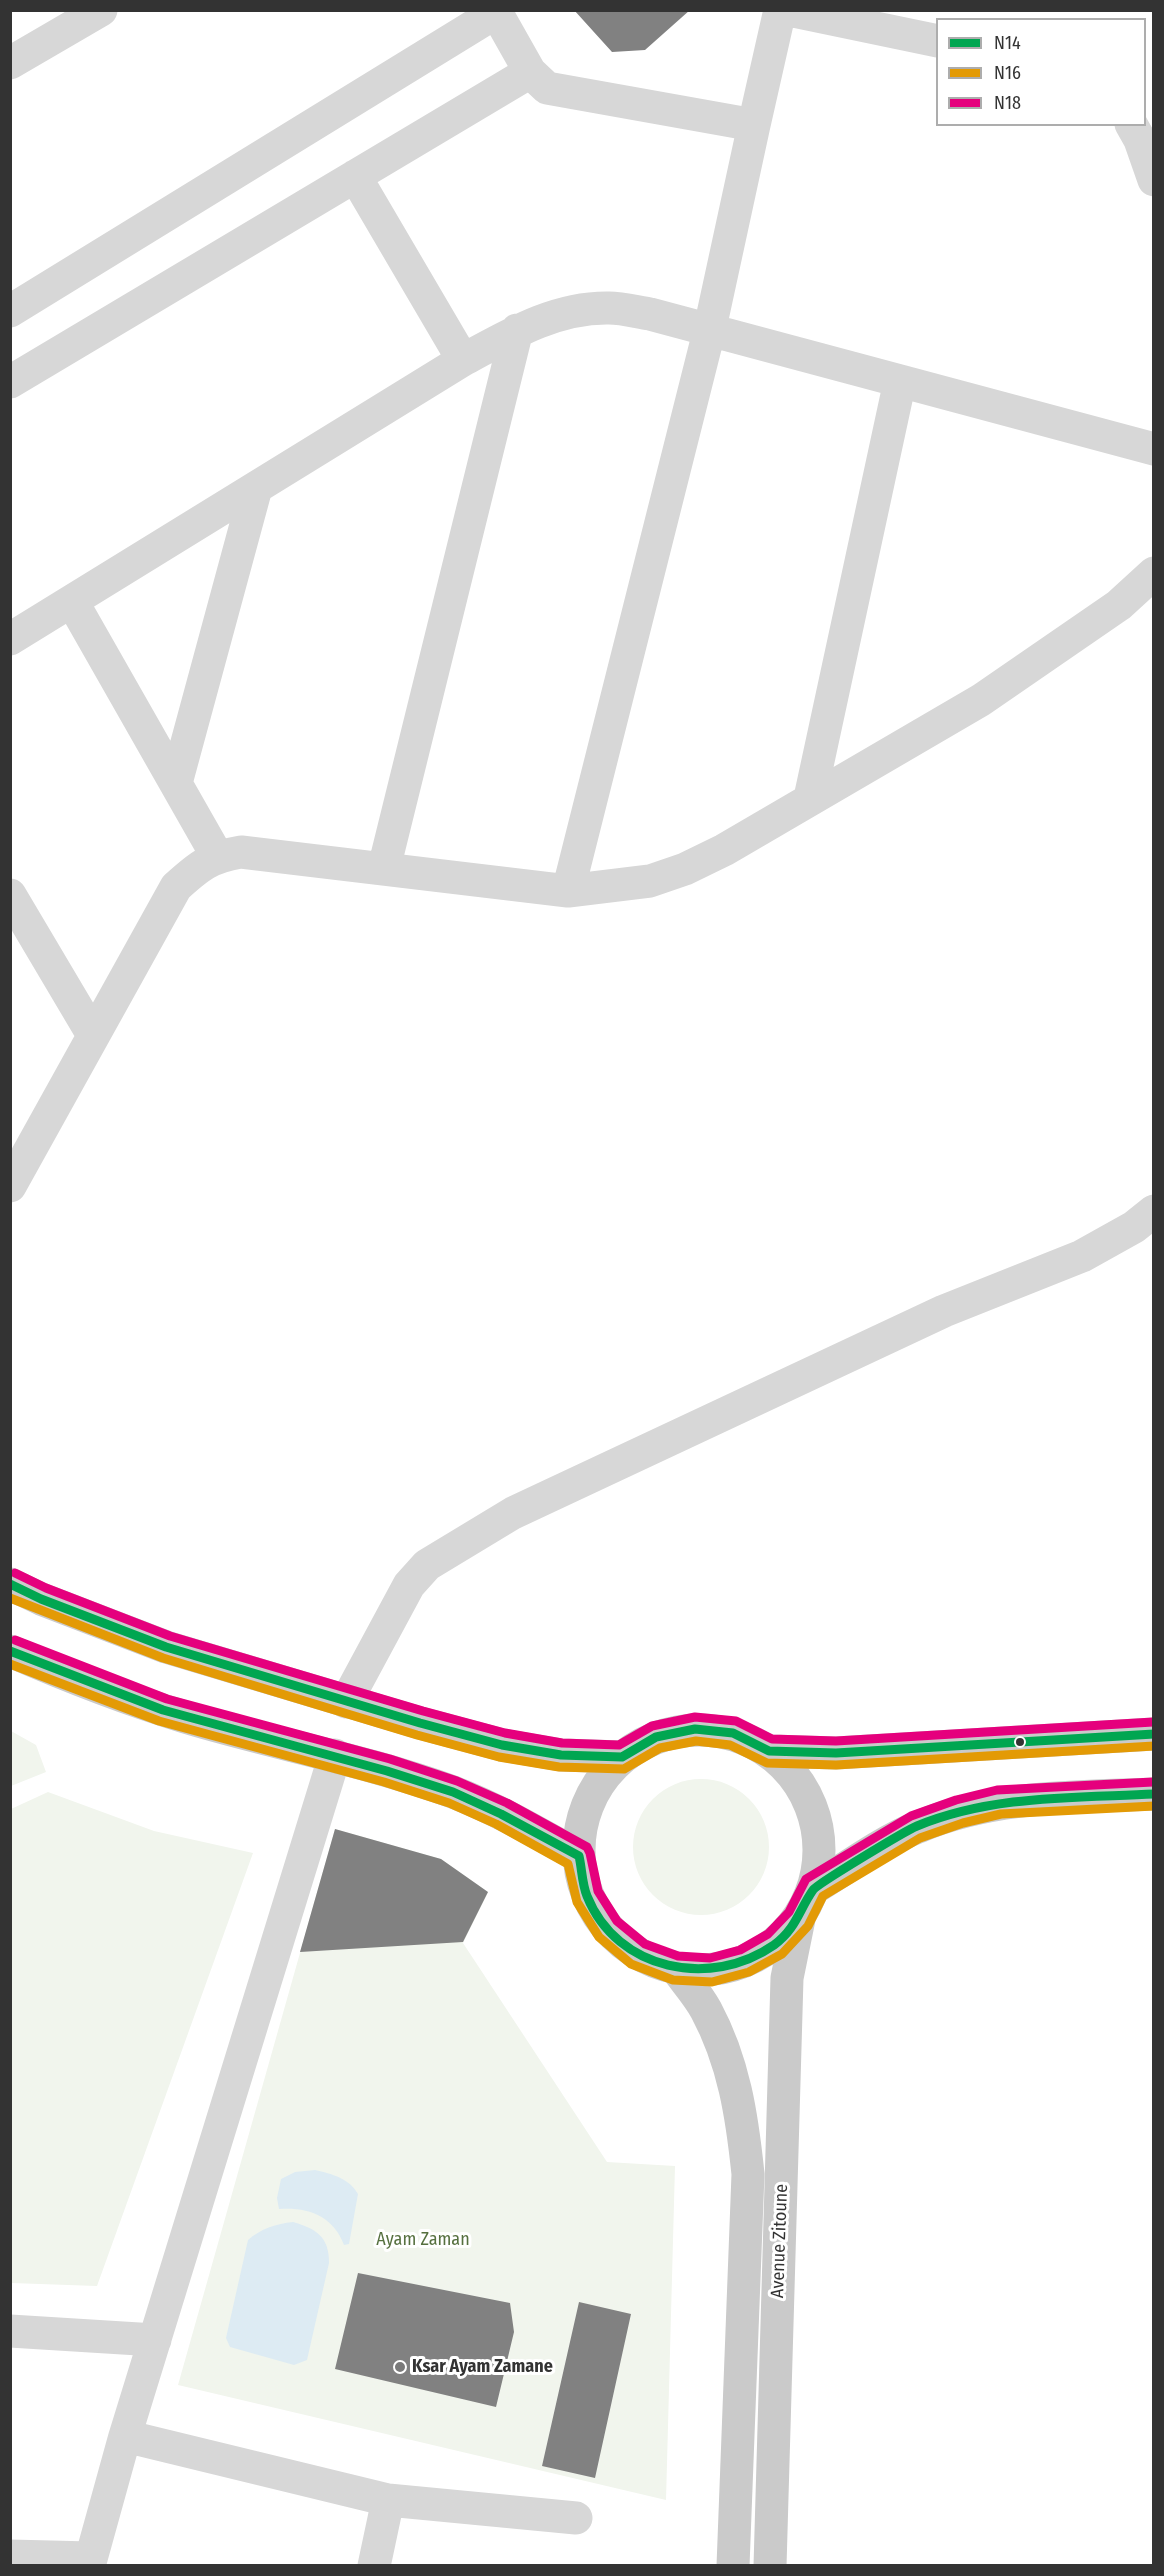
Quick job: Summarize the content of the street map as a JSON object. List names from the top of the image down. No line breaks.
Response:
{"streets":{"main road":["Avenue Zitoune"]},"parks":["Ayam Zaman"],"places":["Ksar Ayam Zamane"],"lines":["transit line N18","transit line N14","transit line N16"],"legend":["N14","N16","N18"]}
